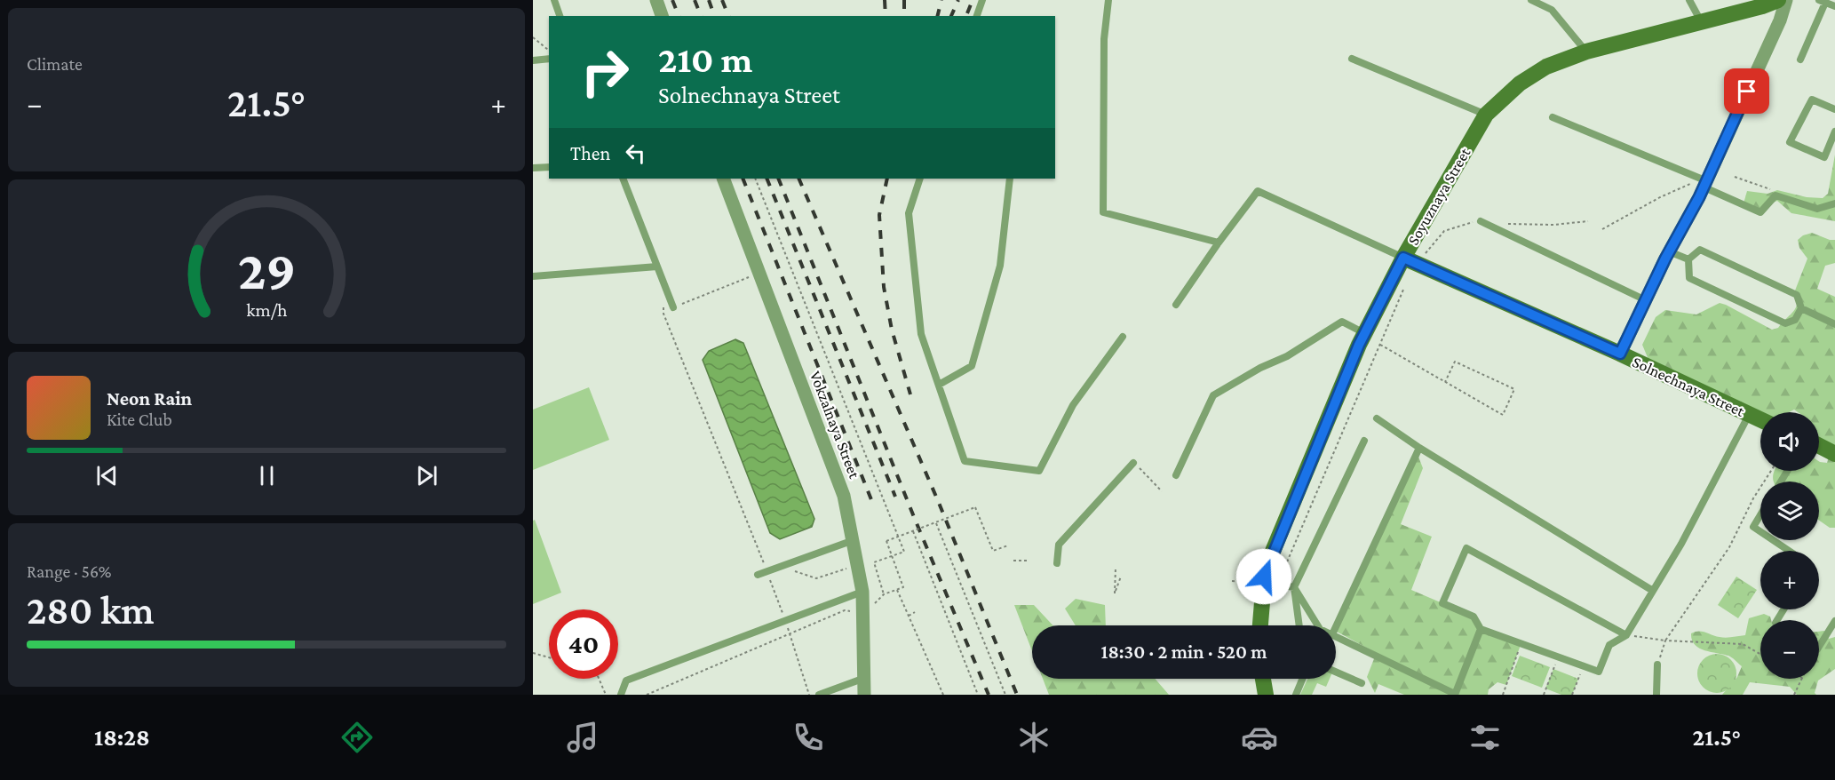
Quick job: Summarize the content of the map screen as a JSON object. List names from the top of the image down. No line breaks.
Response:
{"streets":{"street":["Soyuznaya Street","Solnechnaya Street","Vokzalnaya Street"]},"crossings":[["Soyuznaya Street","Solnechnaya Street"]],"page":{"tile":["Climate",["Range · 56%","280 km"]],"turn":["210 m","Solnechnaya Street"],"heat":["−","21.5°","+"],"then":"Then","song":["Neon Rain","Kite Club"],"map_buttons":["+","−"],"limit":"40","trip":"18:30 · 2 min · 520 m","tabs":["18:28","21.5°"],"gauge":["29","km/h"]}}
